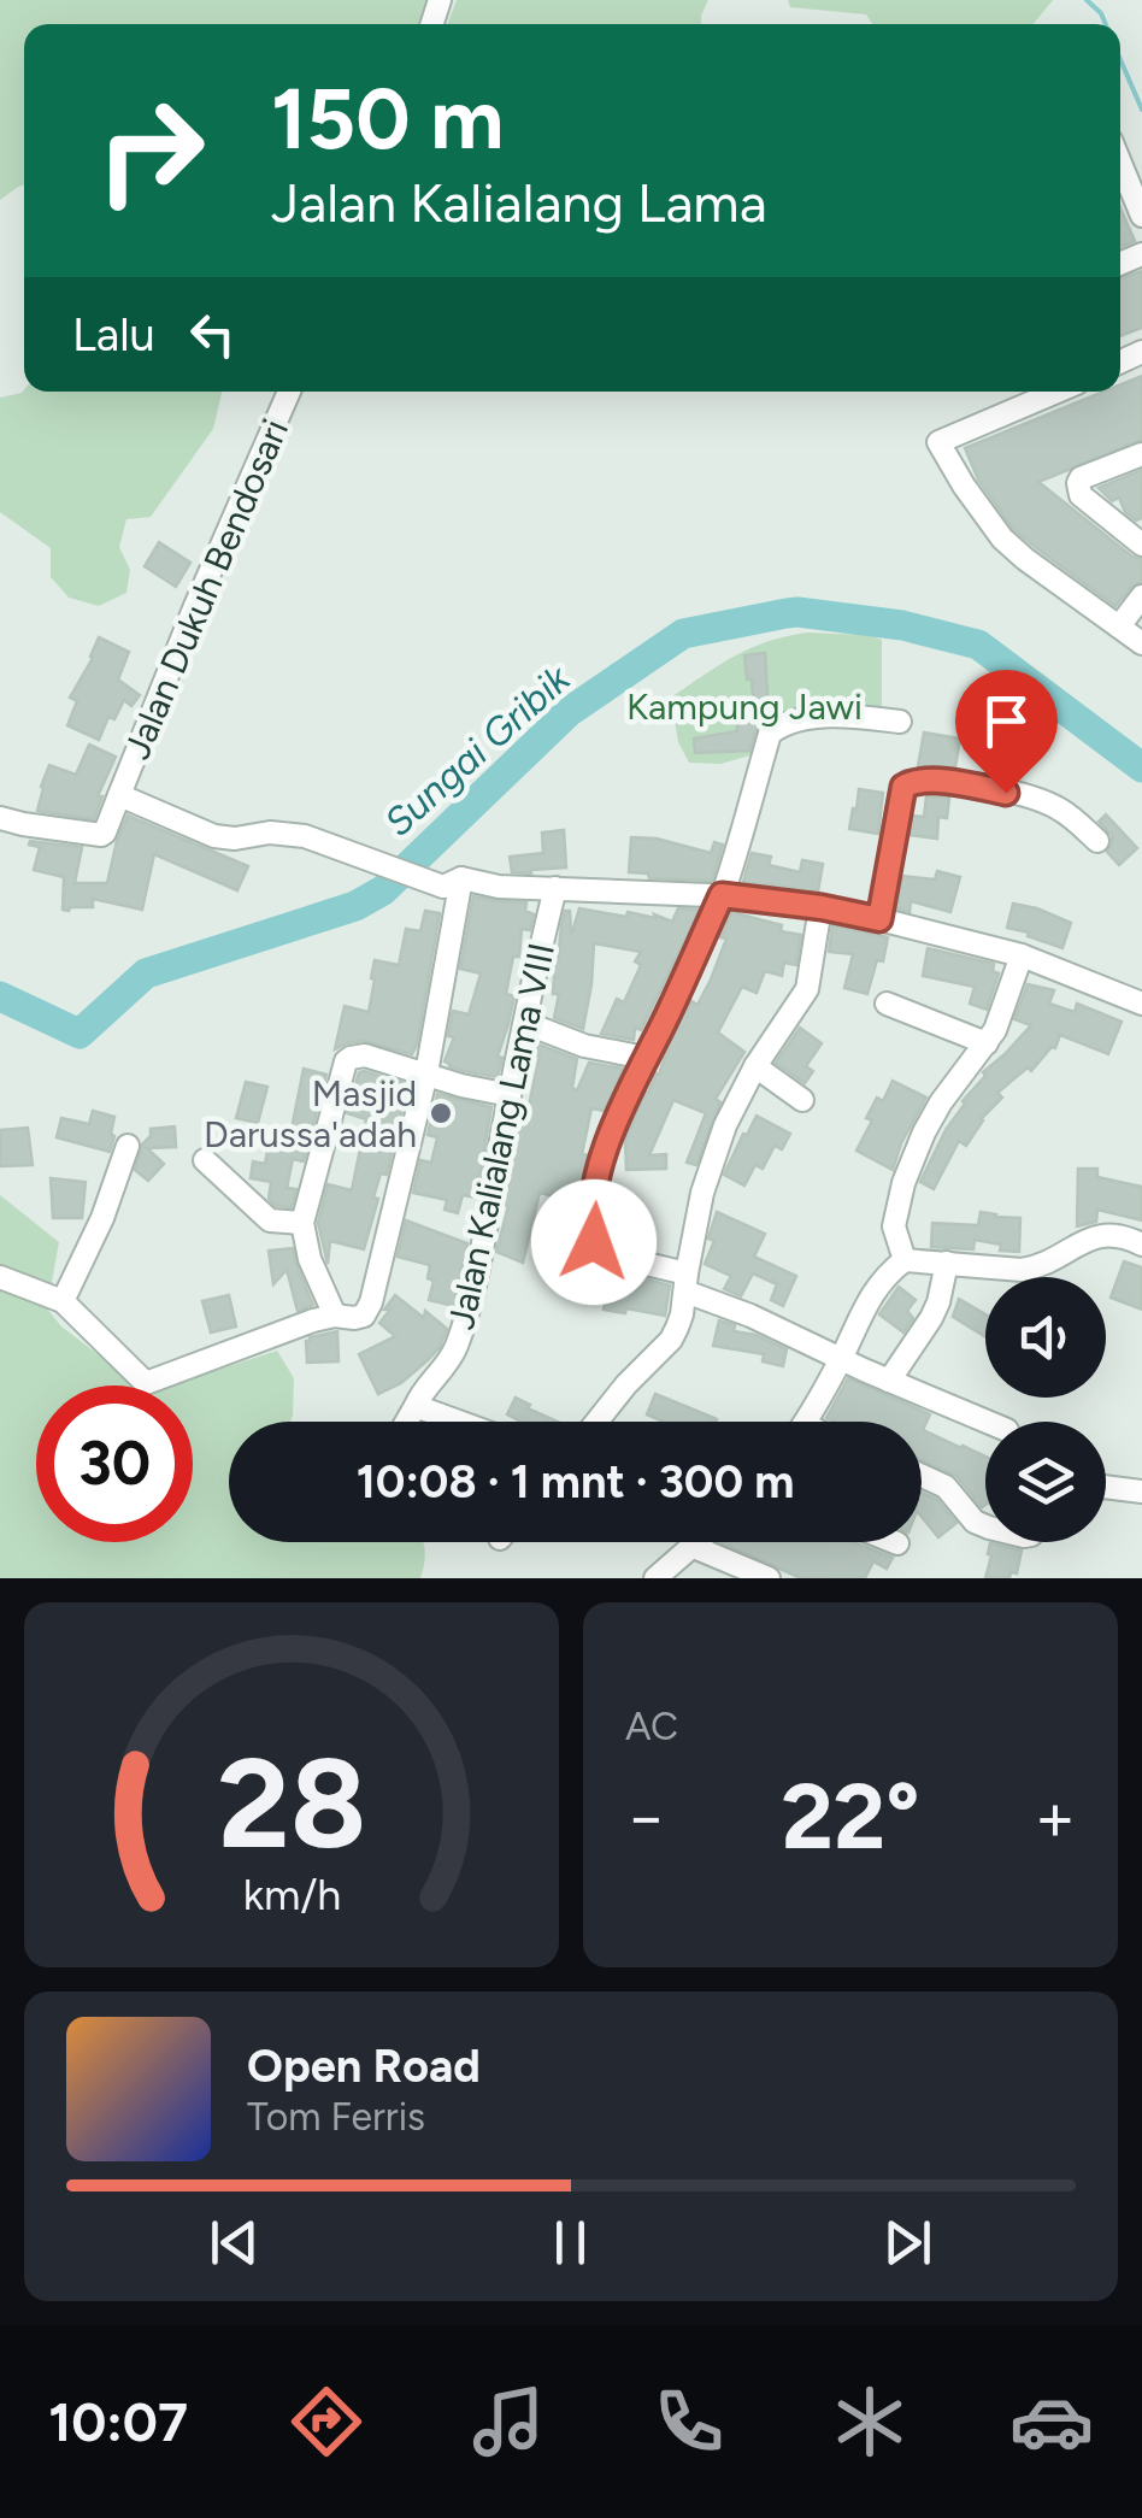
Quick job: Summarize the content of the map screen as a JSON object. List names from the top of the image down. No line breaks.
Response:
{"streets":{"street":["Jalan Dukuh Bendosari","Jalan Kalialang Lama VIII"]},"water":["Sungai Gribik"],"parks":["Kampung Jawi"],"places":["Masjid Darussa'adah"],"page":{"turn":["150 m","Jalan Kalialang Lama"],"then":"Lalu","limit":"30","trip":"10:08 · 1 mnt · 300 m","tile":"AC","heat":["−","22°","+"],"song":["Open Road","Tom Ferris"],"tabs":"10:07","gauge":["28","km/h"]}}
